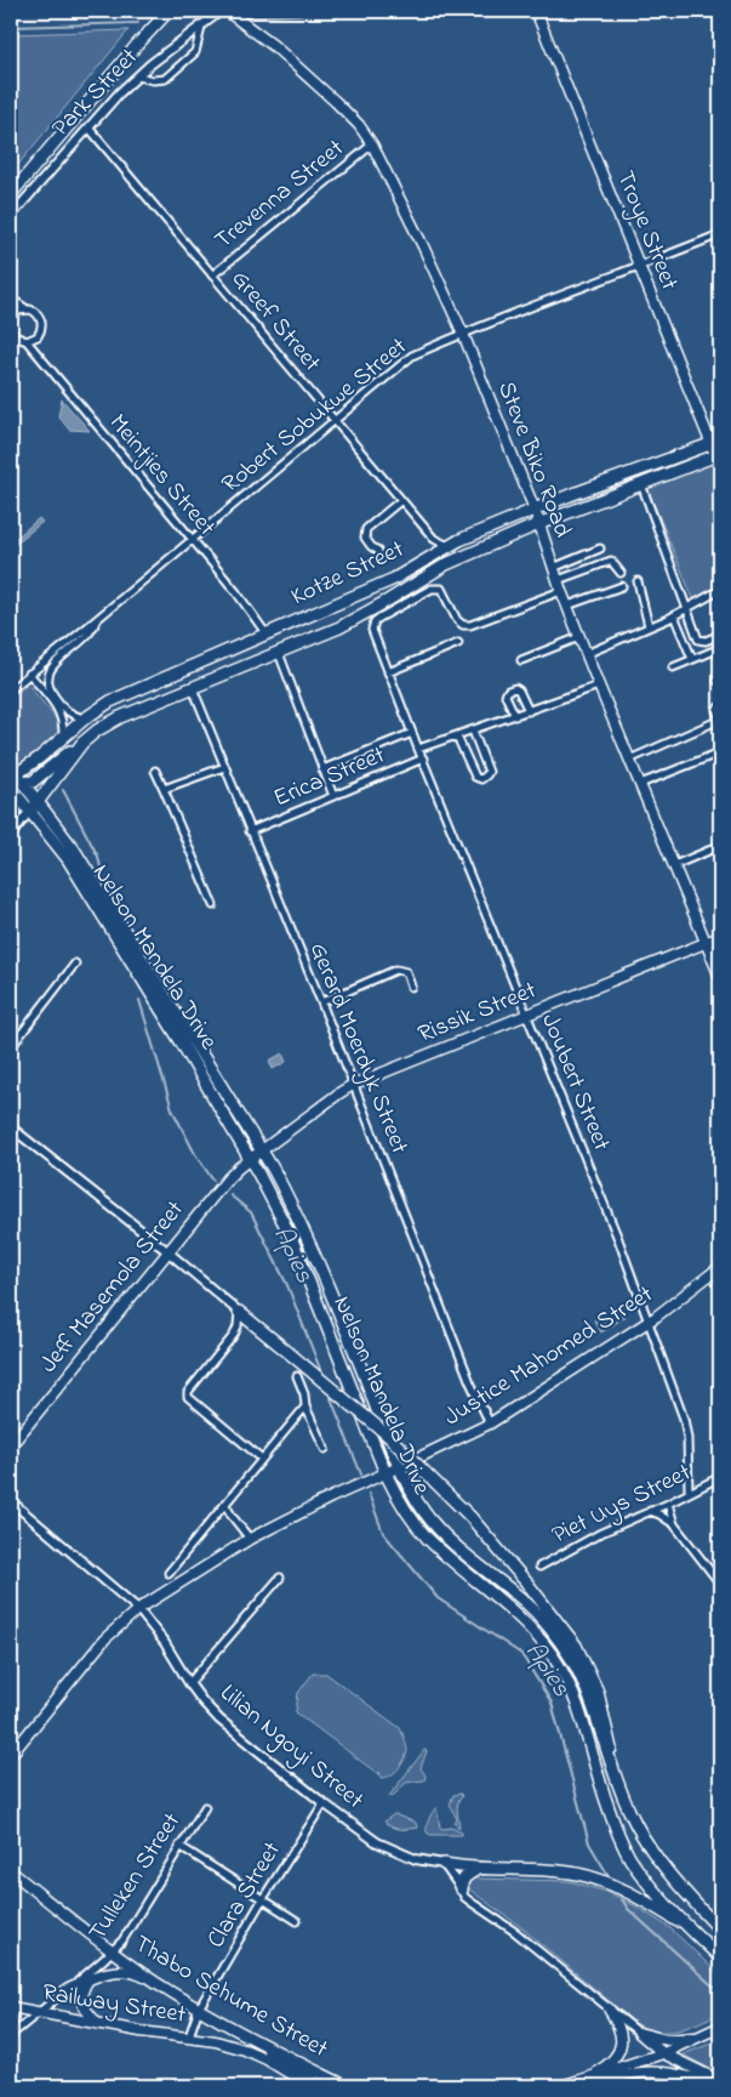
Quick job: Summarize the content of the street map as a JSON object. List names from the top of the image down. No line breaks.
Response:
{"streets":{"main road":["Troye Street","Steve Biko Road","Kotze Street","Nelson Mandela Drive","Rissik Street","Jeff Masemola Street","Justice Mahomed Street","Thabo Sehume Street","Railway Street"],"street":["Park Street","Trevenna Street","Greef Street","Robert Sobukwe Street","Meintjies Street","Erica Street","Gerard Moerdyk Street","Joubert Street","Piet Uys Street","Lilian Ngoyi Street","Tulleken Street","Clara Street"]},"crossings":[["Park Street","Greef Street"],["Trevenna Street","Greef Street"],["Trevenna Street","Steve Biko Road"],["Troye Street","Robert Sobukwe Street"],["Troye Street","Kotze Street"],["Greef Street","Robert Sobukwe Street"],["Greef Street","Kotze Street"],["Robert Sobukwe Street","Steve Biko Road"],["Robert Sobukwe Street","Meintjies Street"],["Steve Biko Road","Kotze Street"],["Steve Biko Road","Rissik Street"],["Steve Biko Road","Joubert Street"],["Meintjies Street","Kotze Street"],["Kotze Street","Nelson Mandela Drive"],["Kotze Street","Gerard Moerdyk Street"],["Erica Street","Gerard Moerdyk Street"],["Erica Street","Joubert Street"],["Nelson Mandela Drive","Rissik Street"],["Nelson Mandela Drive","Jeff Masemola Street"],["Nelson Mandela Drive","Justice Mahomed Street"],["Rissik Street","Gerard Moerdyk Street"],["Rissik Street","Joubert Street"],["Rissik Street","Jeff Masemola Street"],["Gerard Moerdyk Street","Justice Mahomed Street"],["Joubert Street","Justice Mahomed Street"],["Joubert Street","Piet Uys Street"],["Justice Mahomed Street","Lilian Ngoyi Street"],["Lilian Ngoyi Street","Clara Street"],["Tulleken Street","Thabo Sehume Street"],["Tulleken Street","Railway Street"],["Clara Street","Thabo Sehume Street"],["Clara Street","Railway Street"]],"water":["Apies"]}
